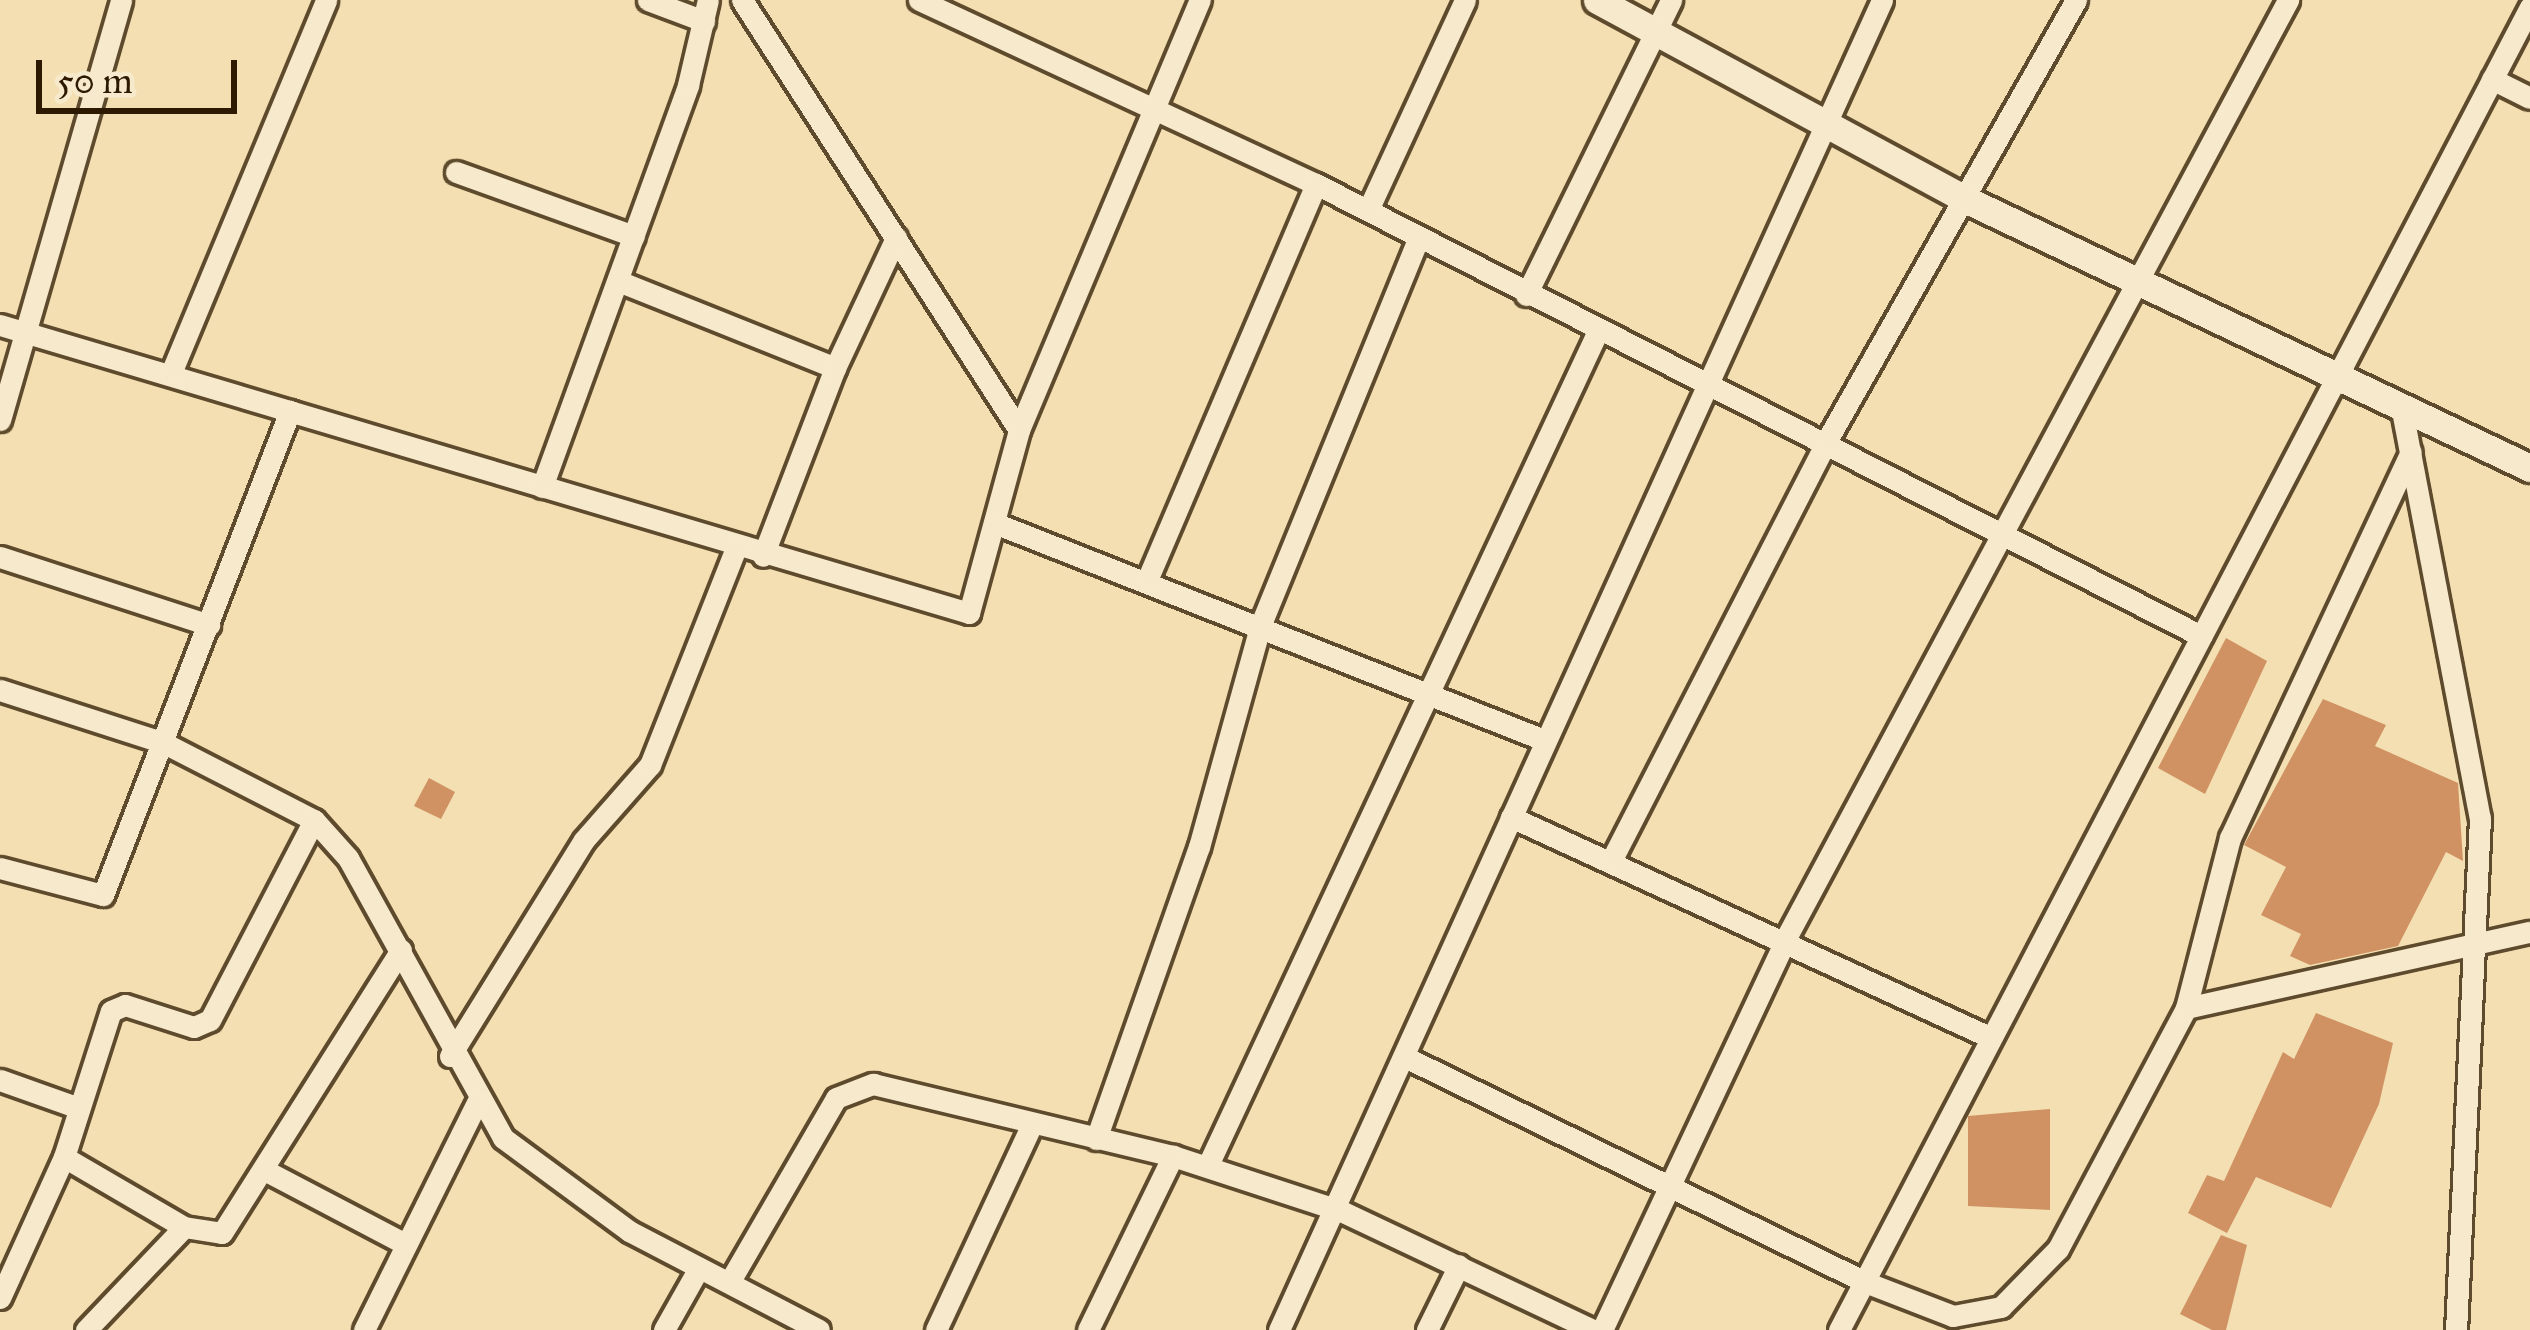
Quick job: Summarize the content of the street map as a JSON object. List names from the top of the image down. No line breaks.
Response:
{"scale_bar":"50 m"}
